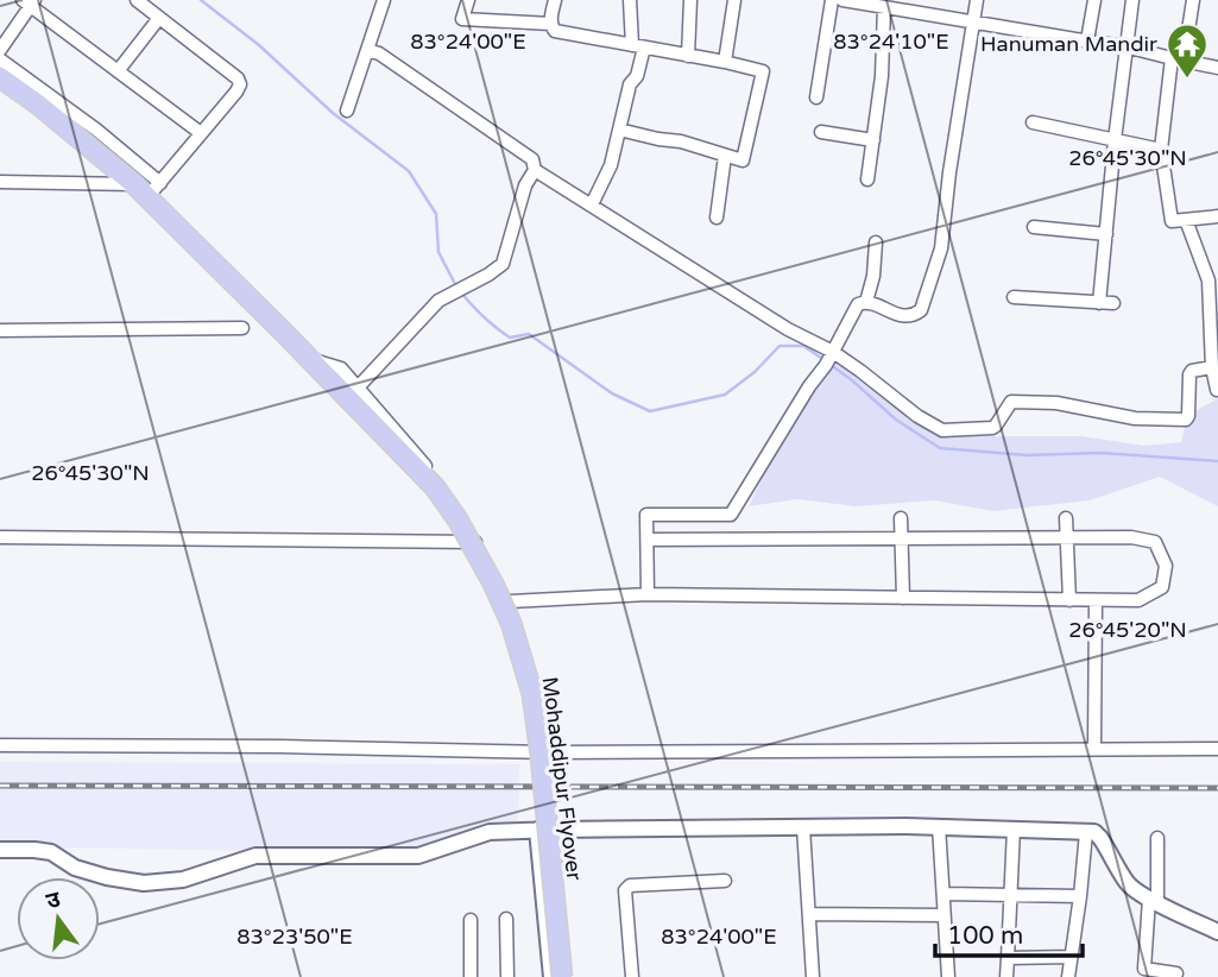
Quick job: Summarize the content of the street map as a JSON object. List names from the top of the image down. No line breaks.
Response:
{"streets":{"highway":["Mohaddipur Flyover"]},"places":{"temple":["Hanuman Mandir"]},"scale_bar":"100 m","north":"top","coordinates":["83°24'00\"E","83°24'10\"E","26°45'30\"N","26°45'20\"N","83°23'50\"E"]}
